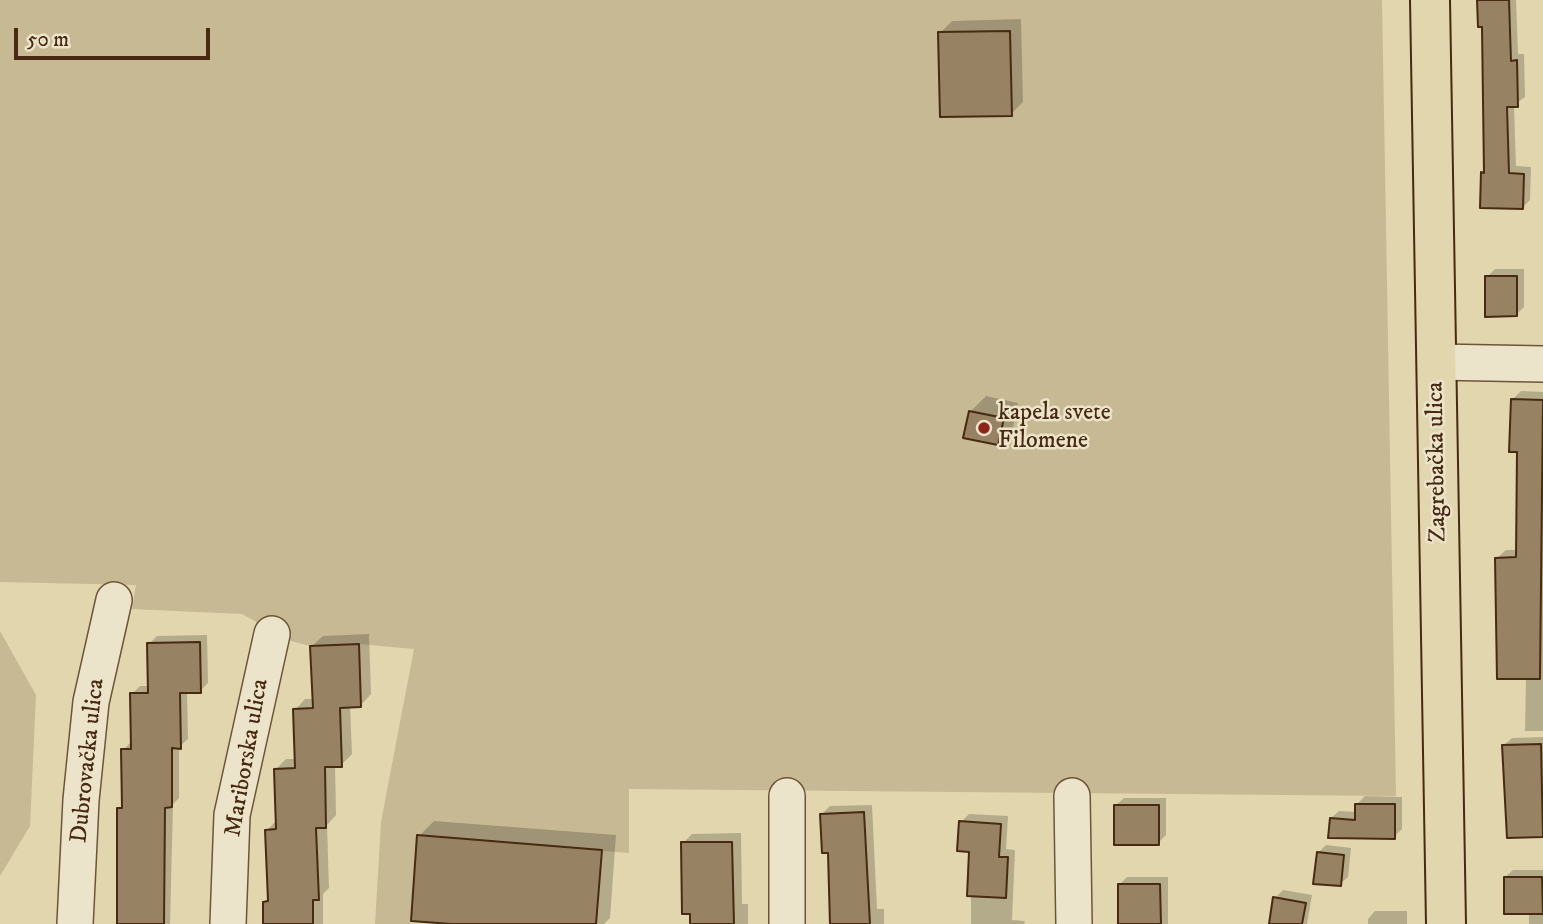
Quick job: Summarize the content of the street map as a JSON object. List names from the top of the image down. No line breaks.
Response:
{"streets":{"main road":["Zagrebačka ulica"],"street":["Mariborska ulica","Dubrovačka ulica"]},"places":["kapela svete Filomene"],"scale_bar":"50 m"}
